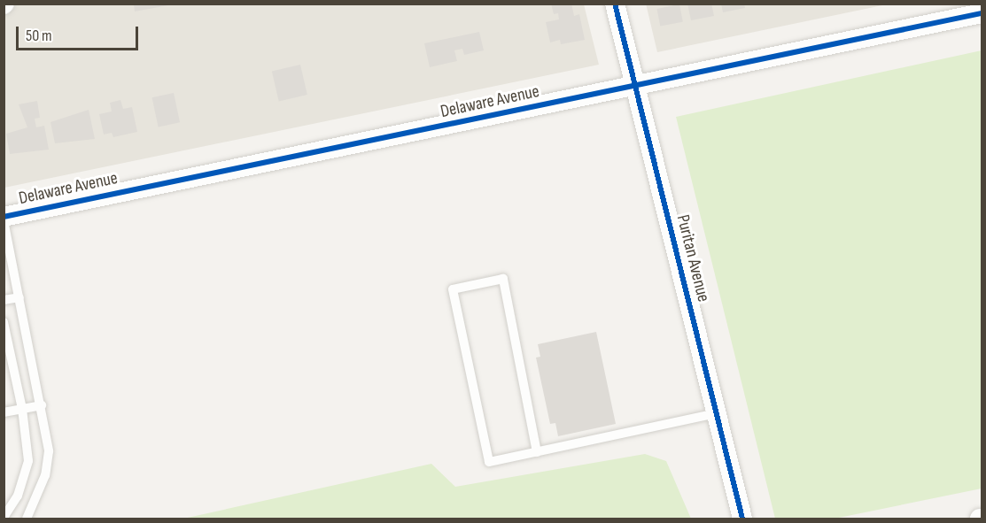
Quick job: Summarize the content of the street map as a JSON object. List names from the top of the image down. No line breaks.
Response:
{"streets":{"street":["Delaware Avenue","Puritan Avenue"]},"crossings":[["Delaware Avenue","Puritan Avenue"]],"scale_bar":"50 m"}
